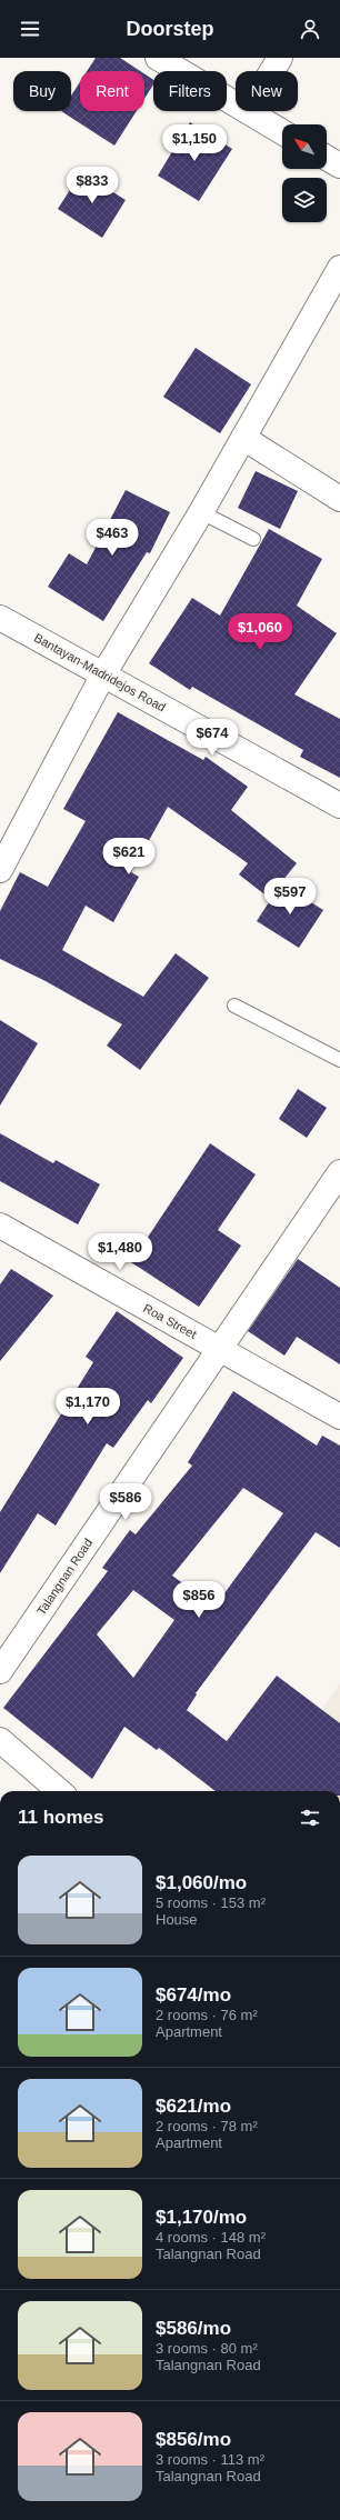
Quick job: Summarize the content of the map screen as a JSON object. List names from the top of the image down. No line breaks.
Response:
{"streets":{"street":["Bantayan-Madridejos Road","Roa Street","Talangnan Road"]},"crossings":[["Roa Street","Talangnan Road"]],"north":"top left","page":{"header":"Doorstep","chip":["Buy","Rent","Filters","New"],"price":["$1,150","$833","$463","$1,060","$674","$621","$597","$1,480","$1,170","$586","$856"],"heading":"11 homes","list":[{"name":"$1,060/mo","note":"5 rooms · 153 m² · House"},{"name":"$674/mo","note":"2 rooms · 76 m² · Apartment"},{"name":"$621/mo","note":"2 rooms · 78 m² · Apartment"},{"name":"$1,170/mo","note":"4 rooms · 148 m² · Talangnan Road"},{"name":"$586/mo","note":"3 rooms · 80 m² · Talangnan Road"},{"name":"$856/mo","note":"3 rooms · 113 m² · Talangnan Road"}]}}
